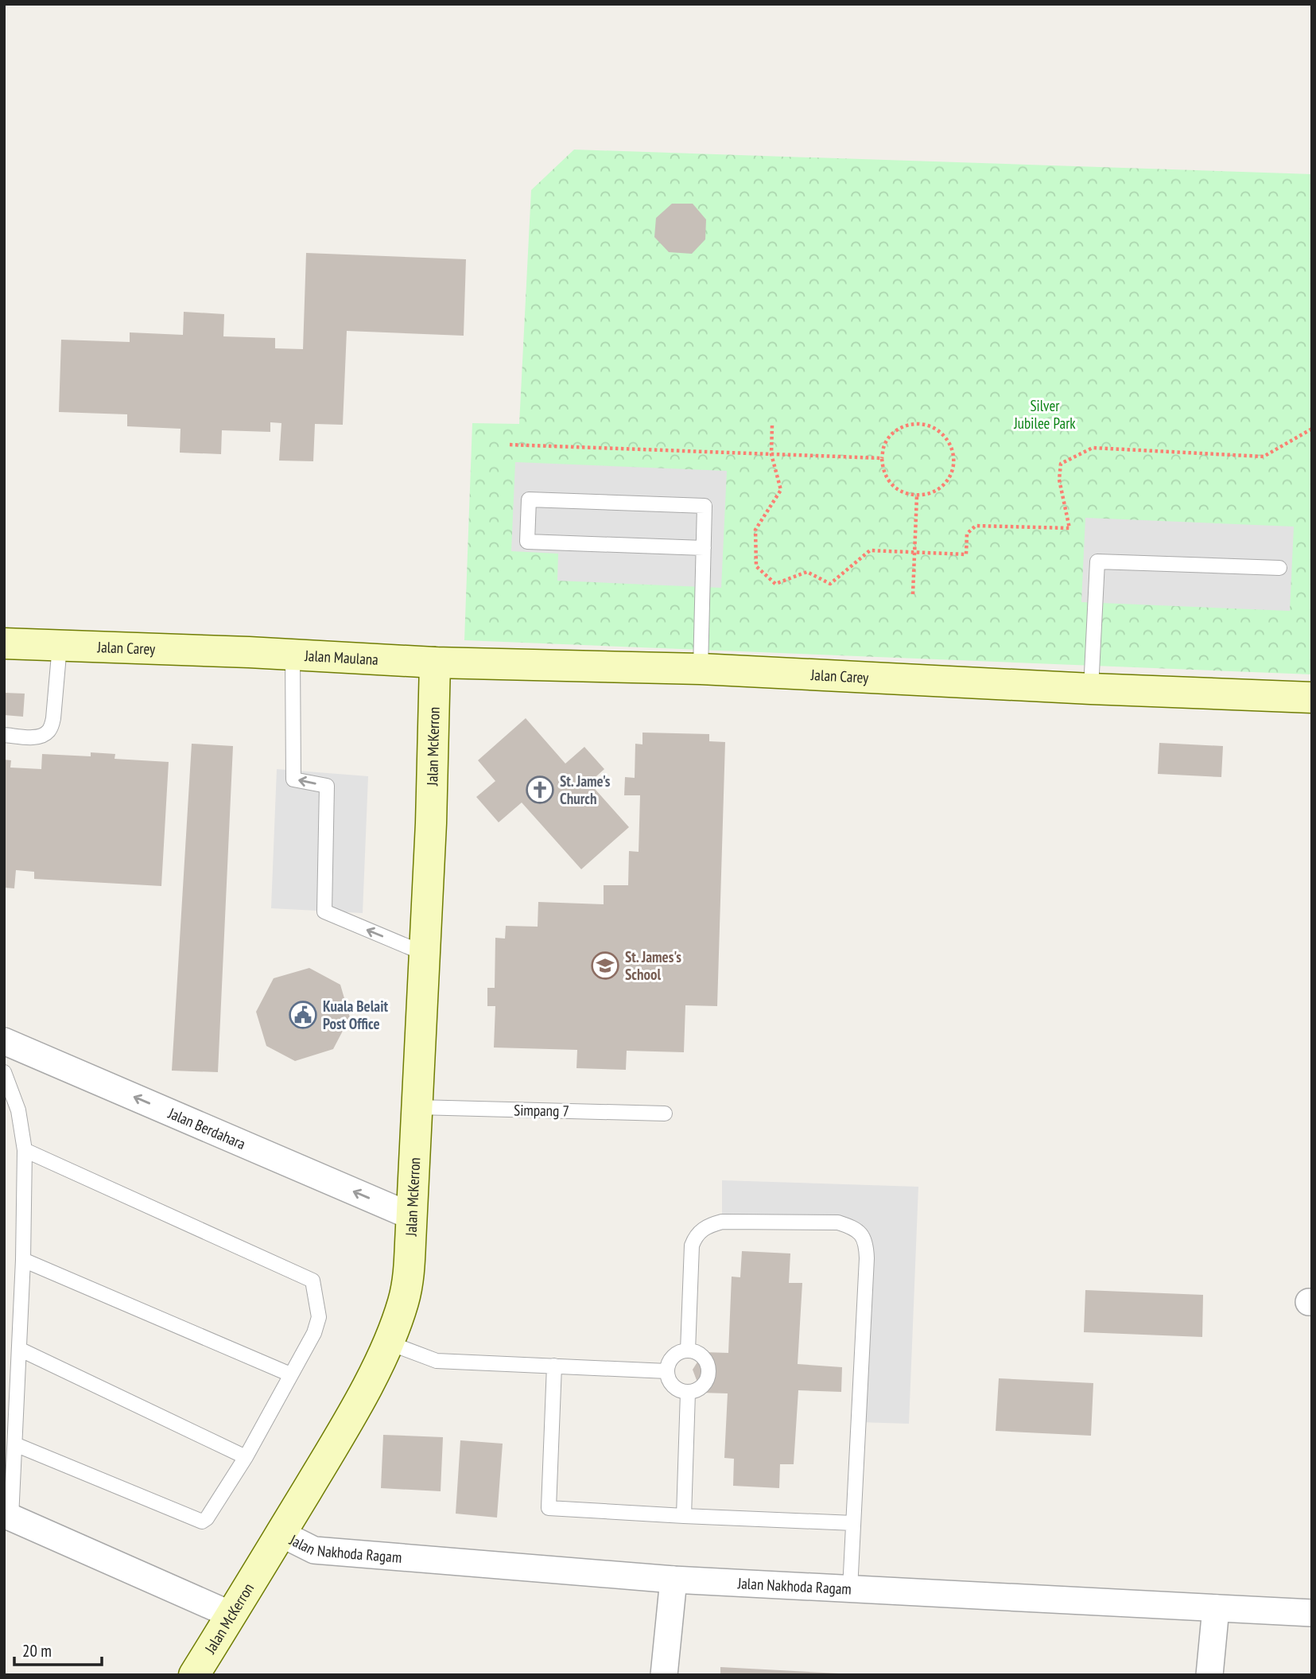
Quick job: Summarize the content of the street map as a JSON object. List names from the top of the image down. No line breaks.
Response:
{"streets":{"main road":["Jalan Carey","Jalan Maulana","Jalan McKerron"],"street":["Jalan Berdahara","Jalan Nakhoda Ragam"],"lane":["Simpang 7"]},"crossings":[["Jalan Carey","Jalan Maulana"],["Jalan Carey","Jalan McKerron"],["Jalan Maulana","Jalan McKerron"],["Jalan McKerron","Simpang 7"],["Jalan McKerron","Jalan Berdahara"],["Jalan McKerron","Jalan Nakhoda Ragam"]],"one_way":["Jalan Berdahara"],"parks":["Silver Jubilee Park"],"places":{"church":["St. Jame's Church"],"school or university":["St. James's School"],"public building":["Kuala Belait Post Office"]},"scale_bar":"20 m"}
